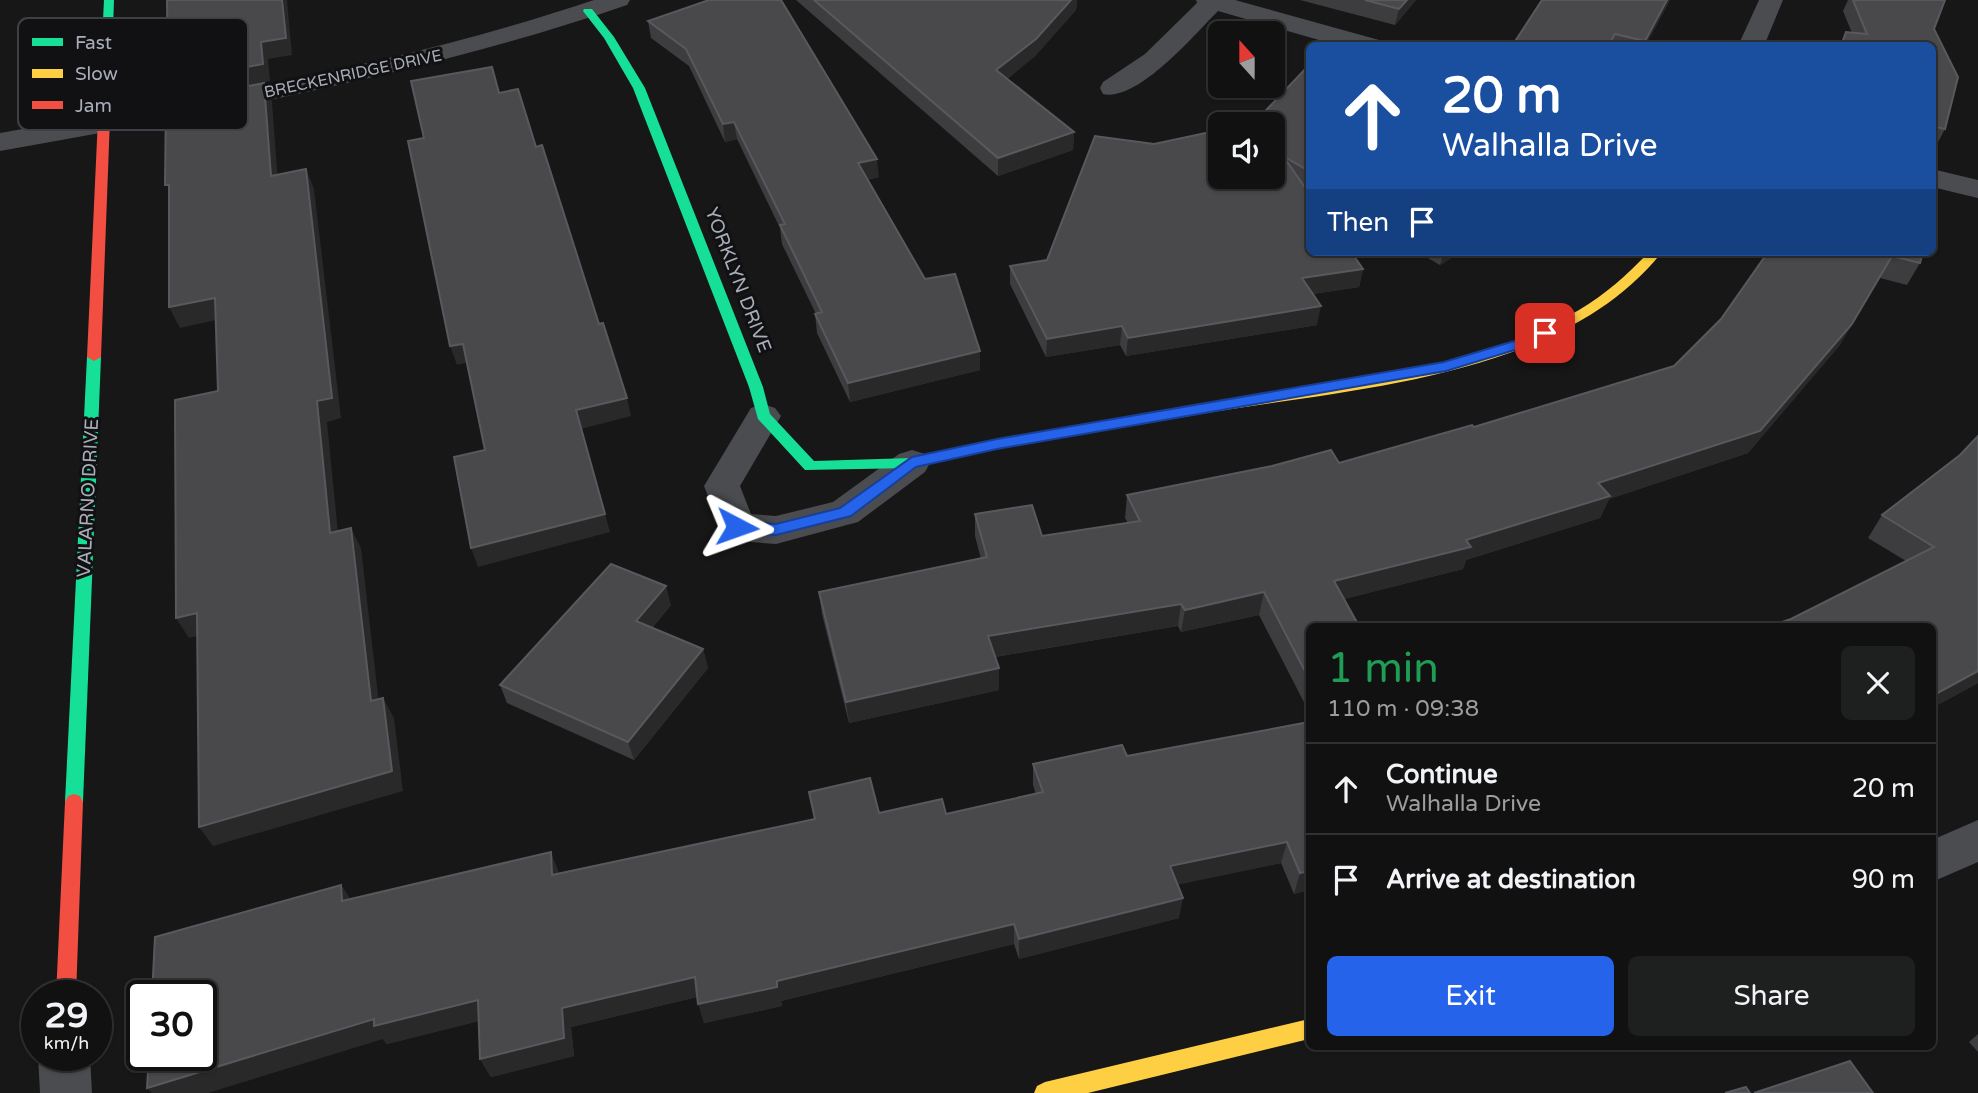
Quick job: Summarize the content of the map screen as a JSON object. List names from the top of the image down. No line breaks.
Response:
{"streets":{"street":["BRECKENRIDGE DRIVE","YORKLYN DRIVE","VALARNO DRIVE"]},"crossings":[["BRECKENRIDGE DRIVE","YORKLYN DRIVE"]],"legend":["Fast","Slow","Jam"],"north":"top","page":{"turn":["20 m","Walhalla Drive"],"then":"Then","heading":["1 min","110 m · 09:38"],"list":[{"name":"Continue","note":"Walhalla Drive","value":"20 m"},{"name":"Arrive at destination","value":"90 m"}],"buttons":["Exit","Share"],"speed":"29 km/h","limit":"30"}}
